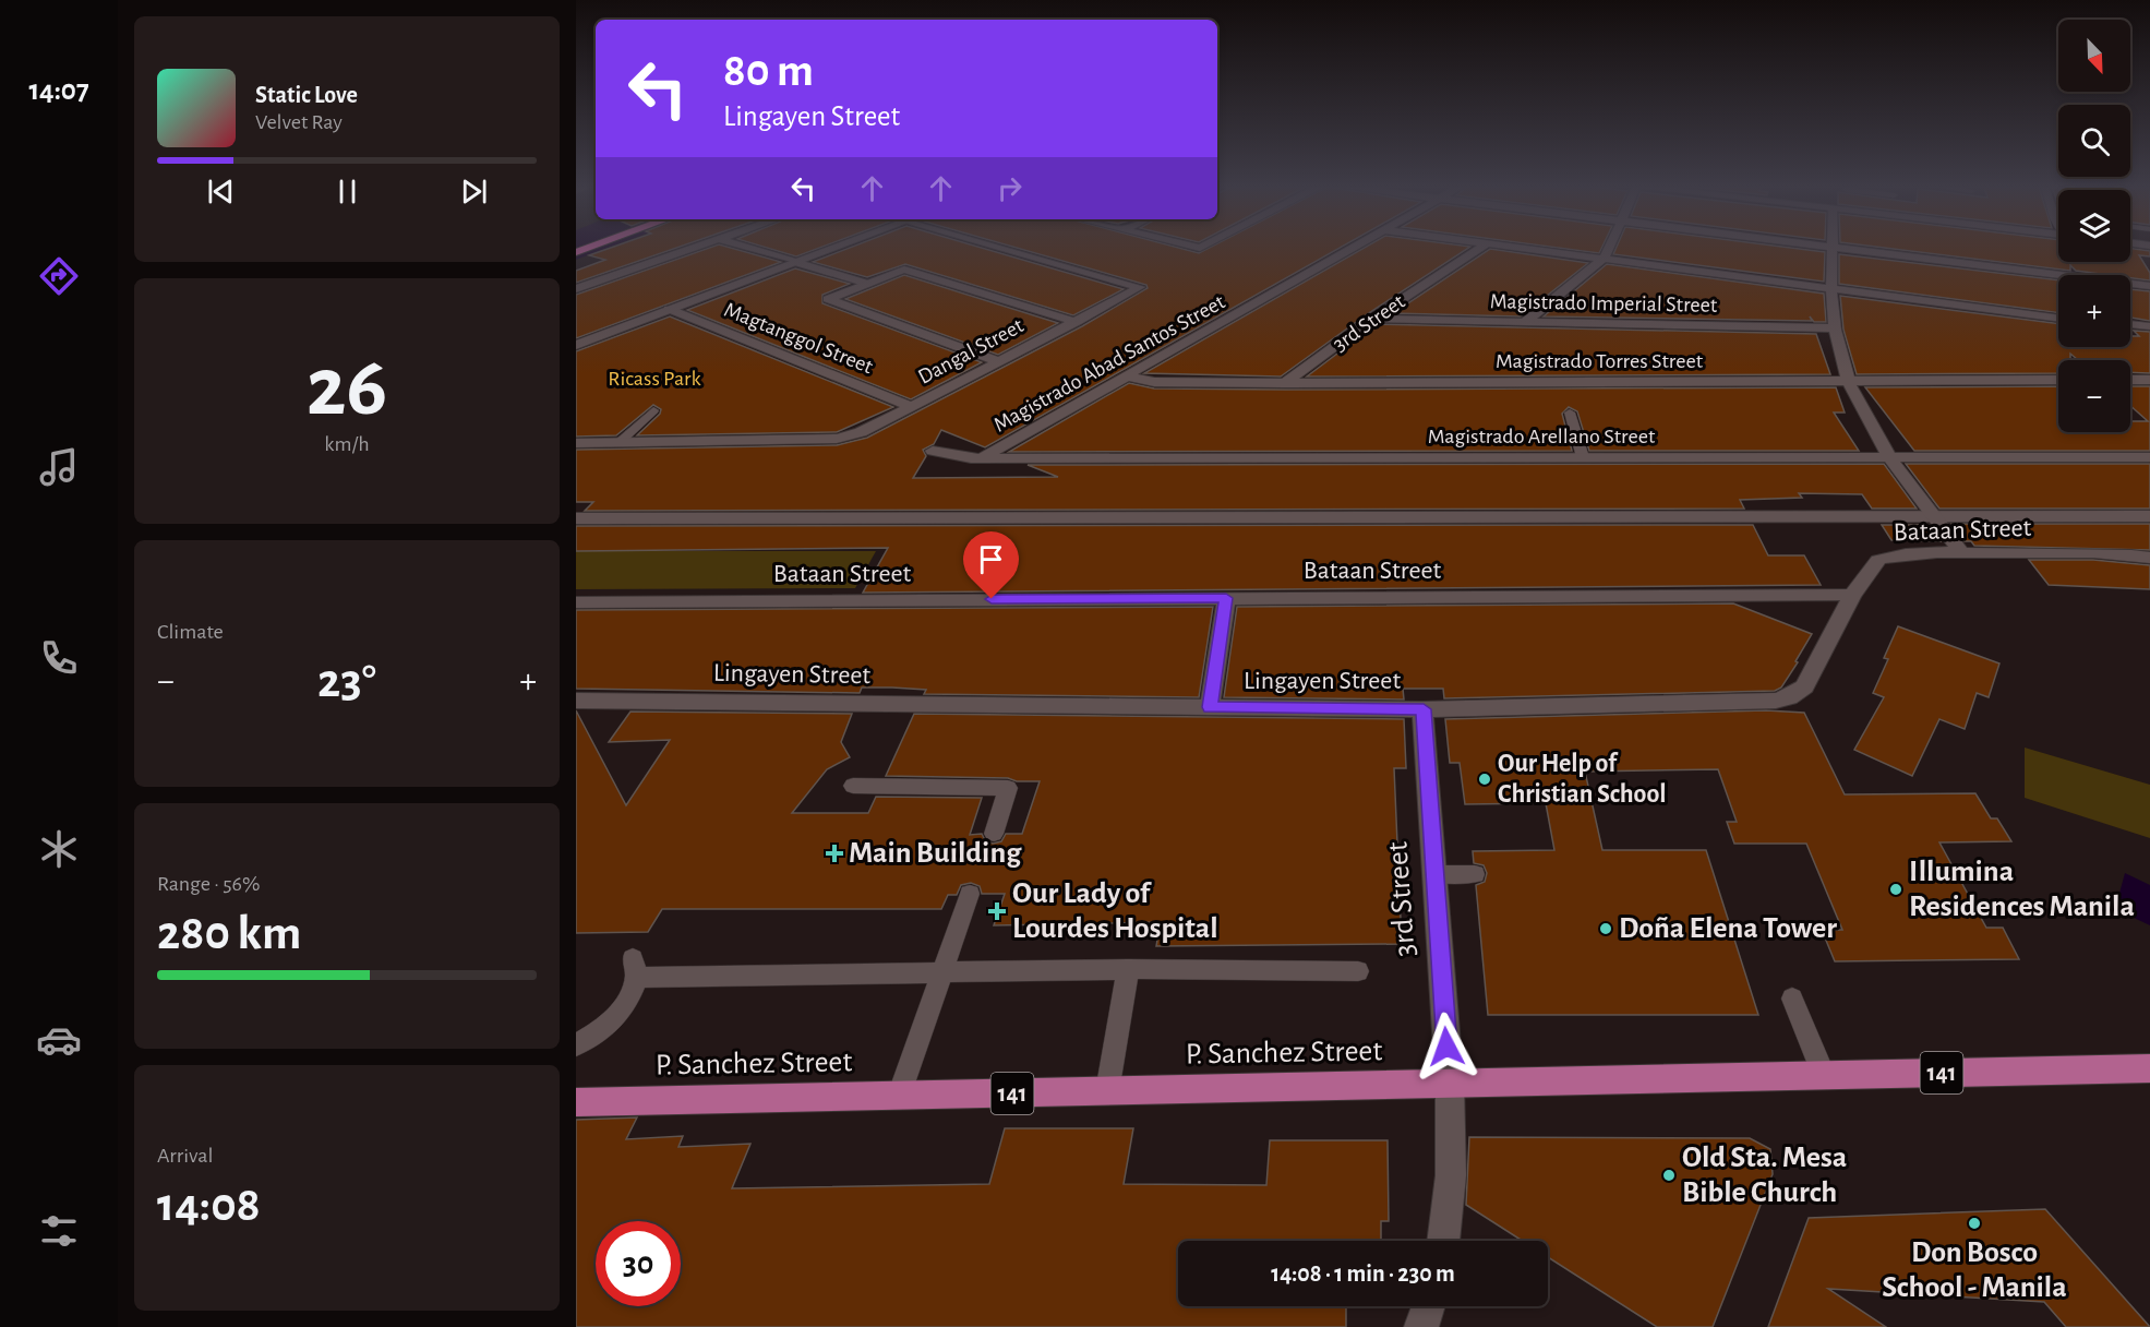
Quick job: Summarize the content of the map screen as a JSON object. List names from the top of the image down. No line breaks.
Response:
{"streets":{"main road":["P. Sanchez Street","141"],"street":["Magistrado Imperial Street","3rd Street","Magtanggol Street","Dangal Street","Magistrado Torres Street","Magistrado Abad Santos Street","Magistrado Arellano Street","Bataan Street","Lingayen Street"]},"crossings":[["Magistrado Imperial Street","3rd Street"],["3rd Street","Magistrado Torres Street"],["3rd Street","Lingayen Street"],["3rd Street","P. Sanchez Street"],["Magtanggol Street","Dangal Street"],["Magistrado Torres Street","Magistrado Abad Santos Street"],["Magistrado Abad Santos Street","Magistrado Arellano Street"],["Bataan Street","Lingayen Street"]],"parks":["Ricass Park"],"places":{"other":["Our Help of Christian School","Illumina Residences Manila","Doña Elena Tower","Old Sta. Mesa Bible Church","Don Bosco School - Manila"],"health":["Main Building","Our Lady of Lourdes Hospital"]},"north":"bottom right","page":{"tabs":"14:07","map_buttons":["+","−"],"turn":["80 m","Lingayen Street"],"song":["Static Love","Velvet Ray"],"tile":[["26","km/h"],"Climate",["Range · 56%","280 km"],["Arrival","14:08"]],"heat":["−","23°","+"],"limit":"30","trip":"14:08 · 1 min · 230 m"}}
